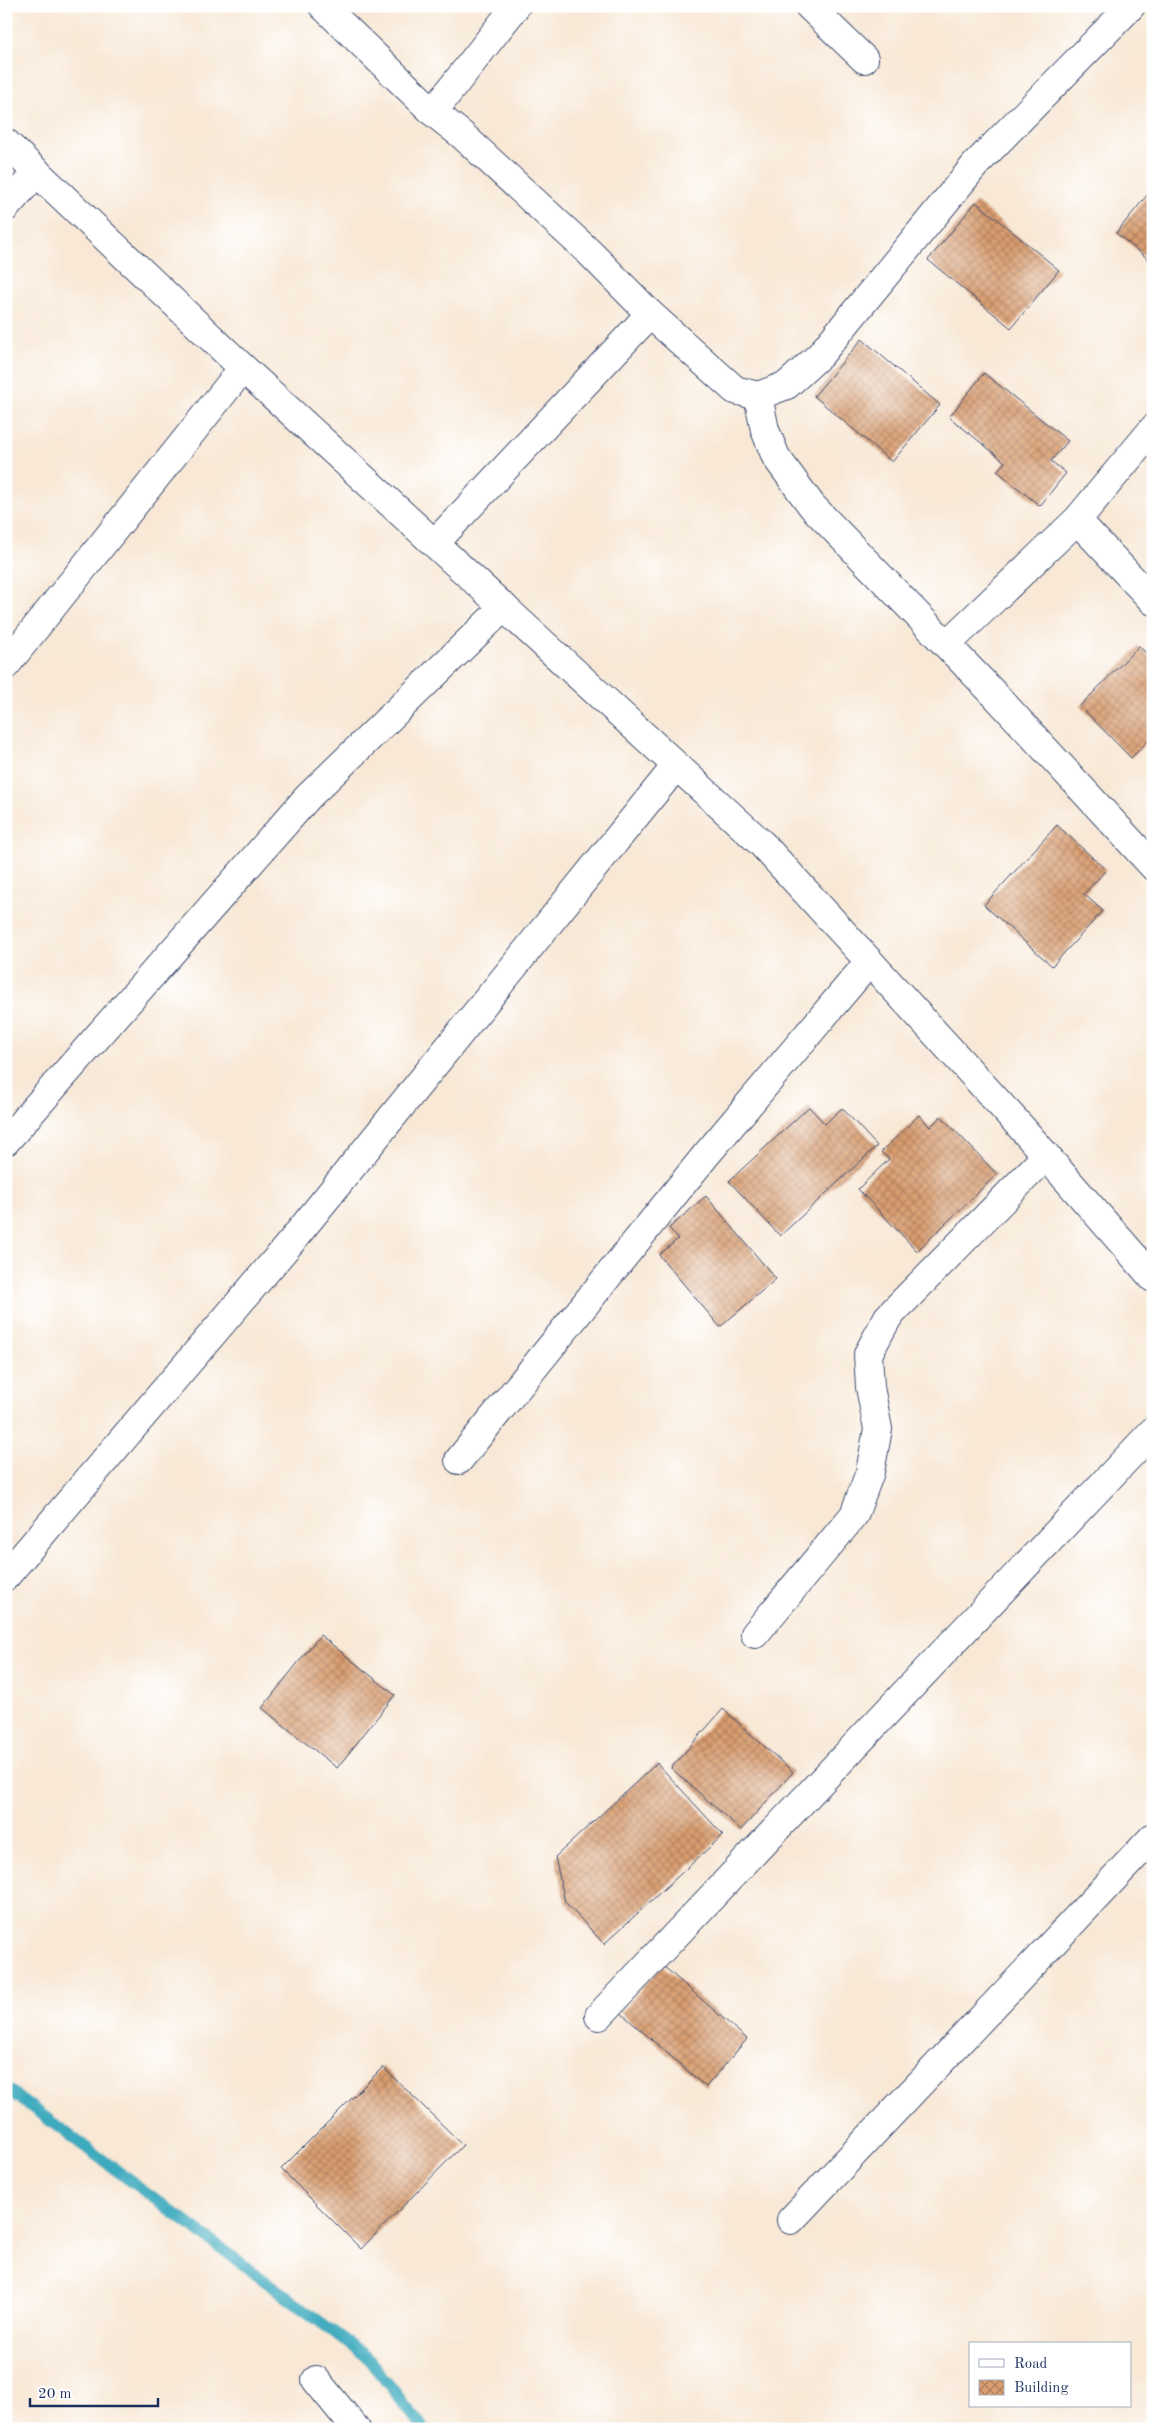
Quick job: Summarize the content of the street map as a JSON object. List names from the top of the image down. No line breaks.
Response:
{"legend":["Road","Building"],"scale_bar":"20 m"}
